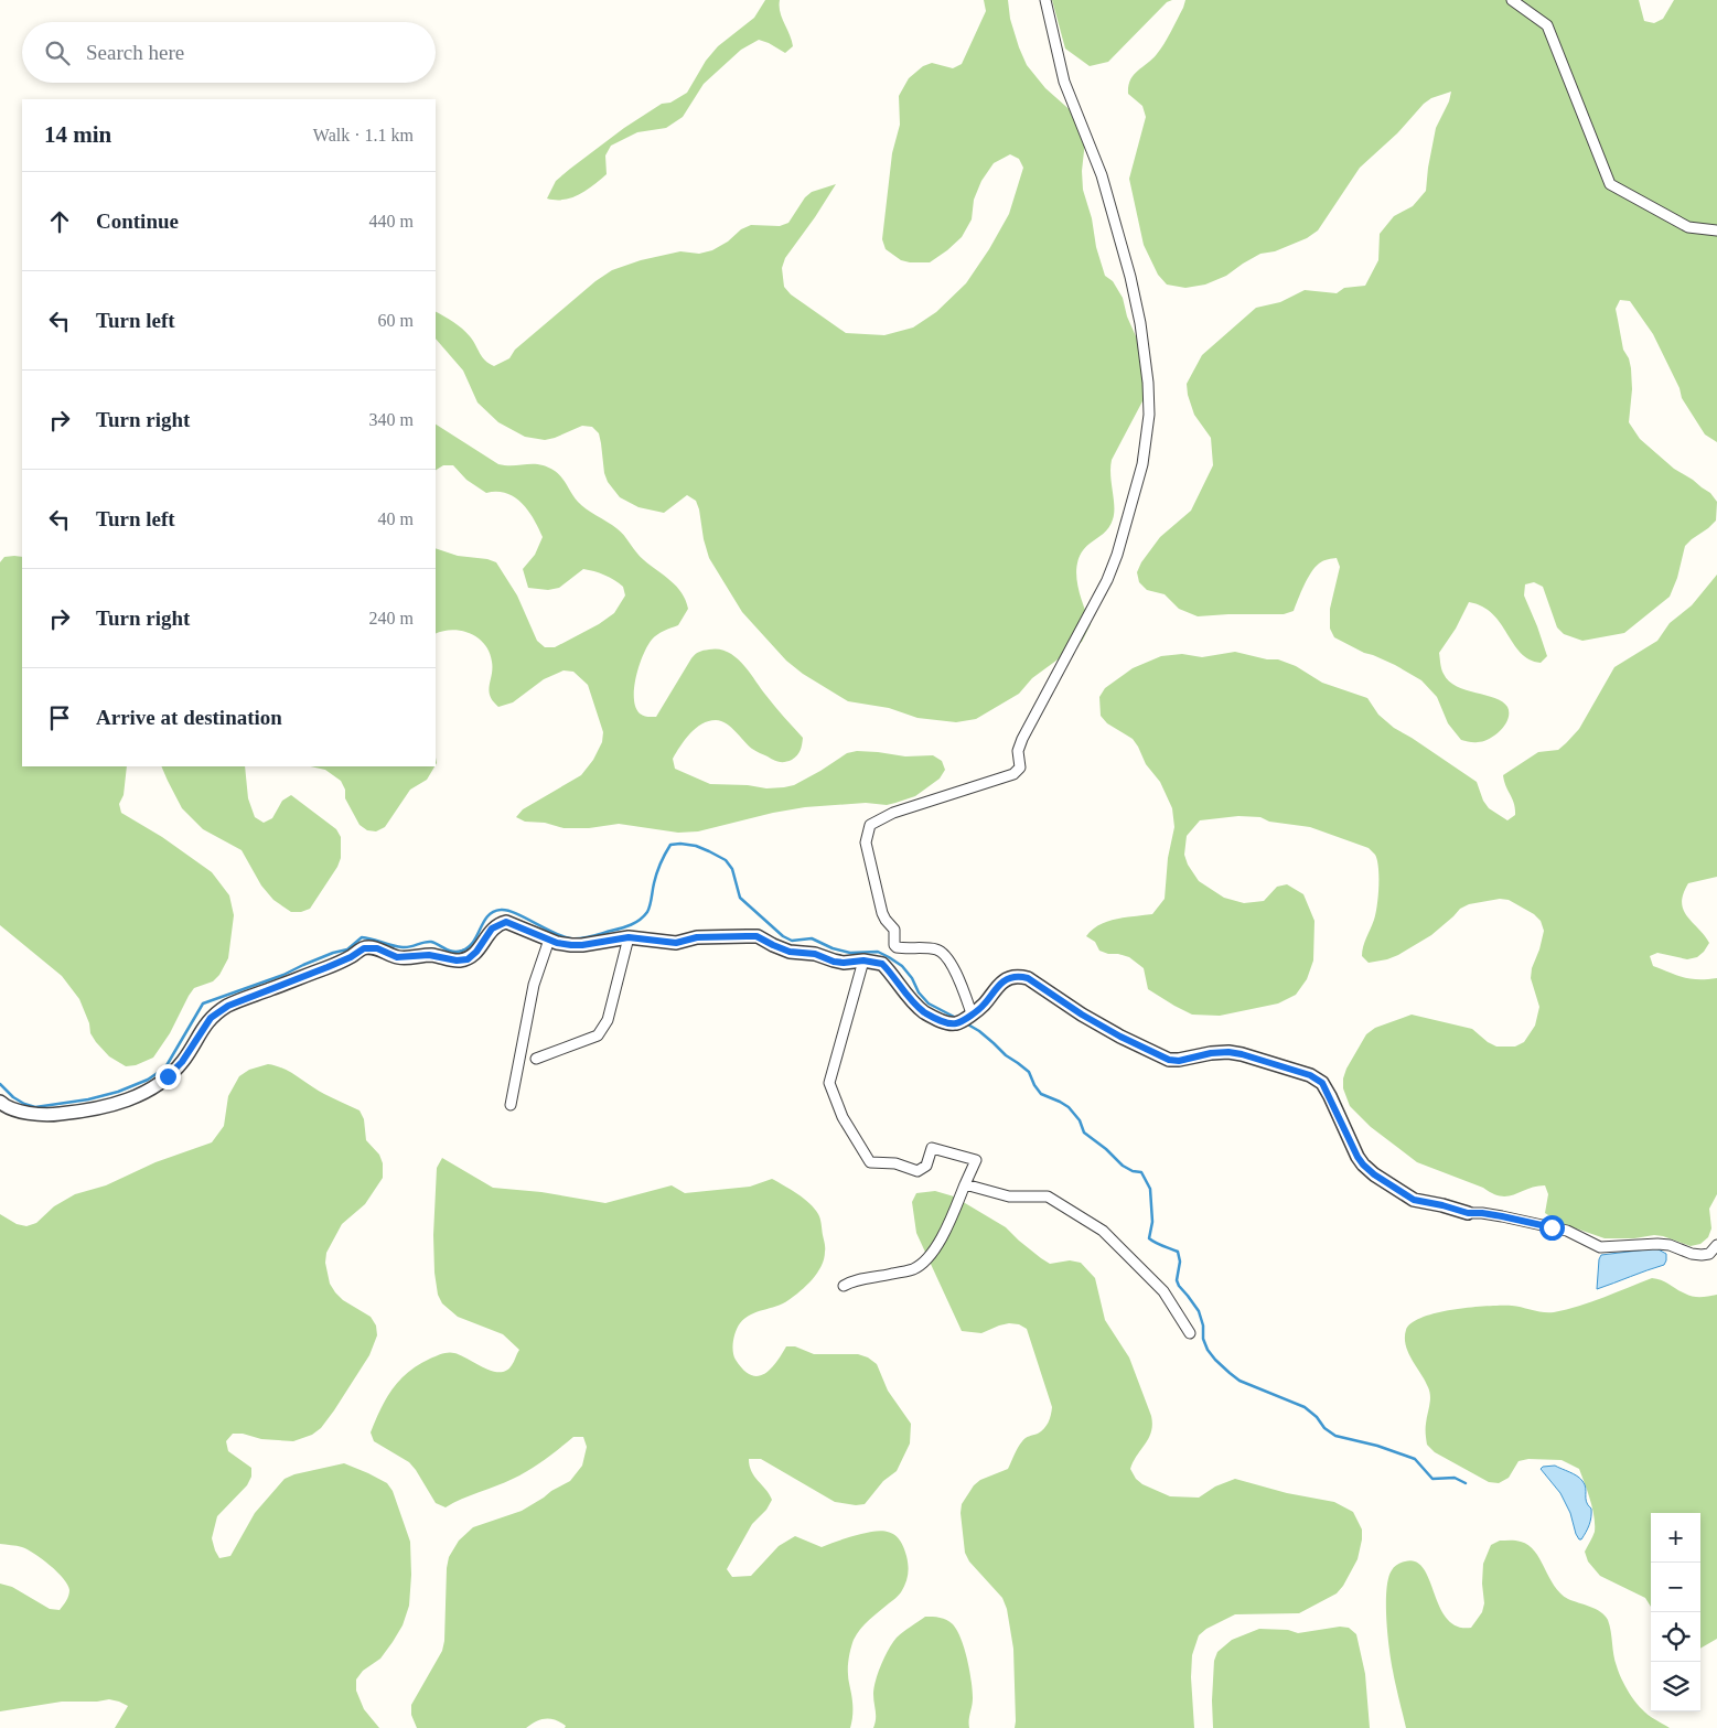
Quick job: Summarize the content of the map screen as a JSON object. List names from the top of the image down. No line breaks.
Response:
{"page":{"search":"Search here","heading":["14 min","Walk · 1.1 km"],"list":[["Continue","440 m"],["Turn left","60 m"],["Turn right","340 m"],["Turn left","40 m"],["Turn right","240 m"],"Arrive at destination"],"map_buttons":["+","−"]}}
